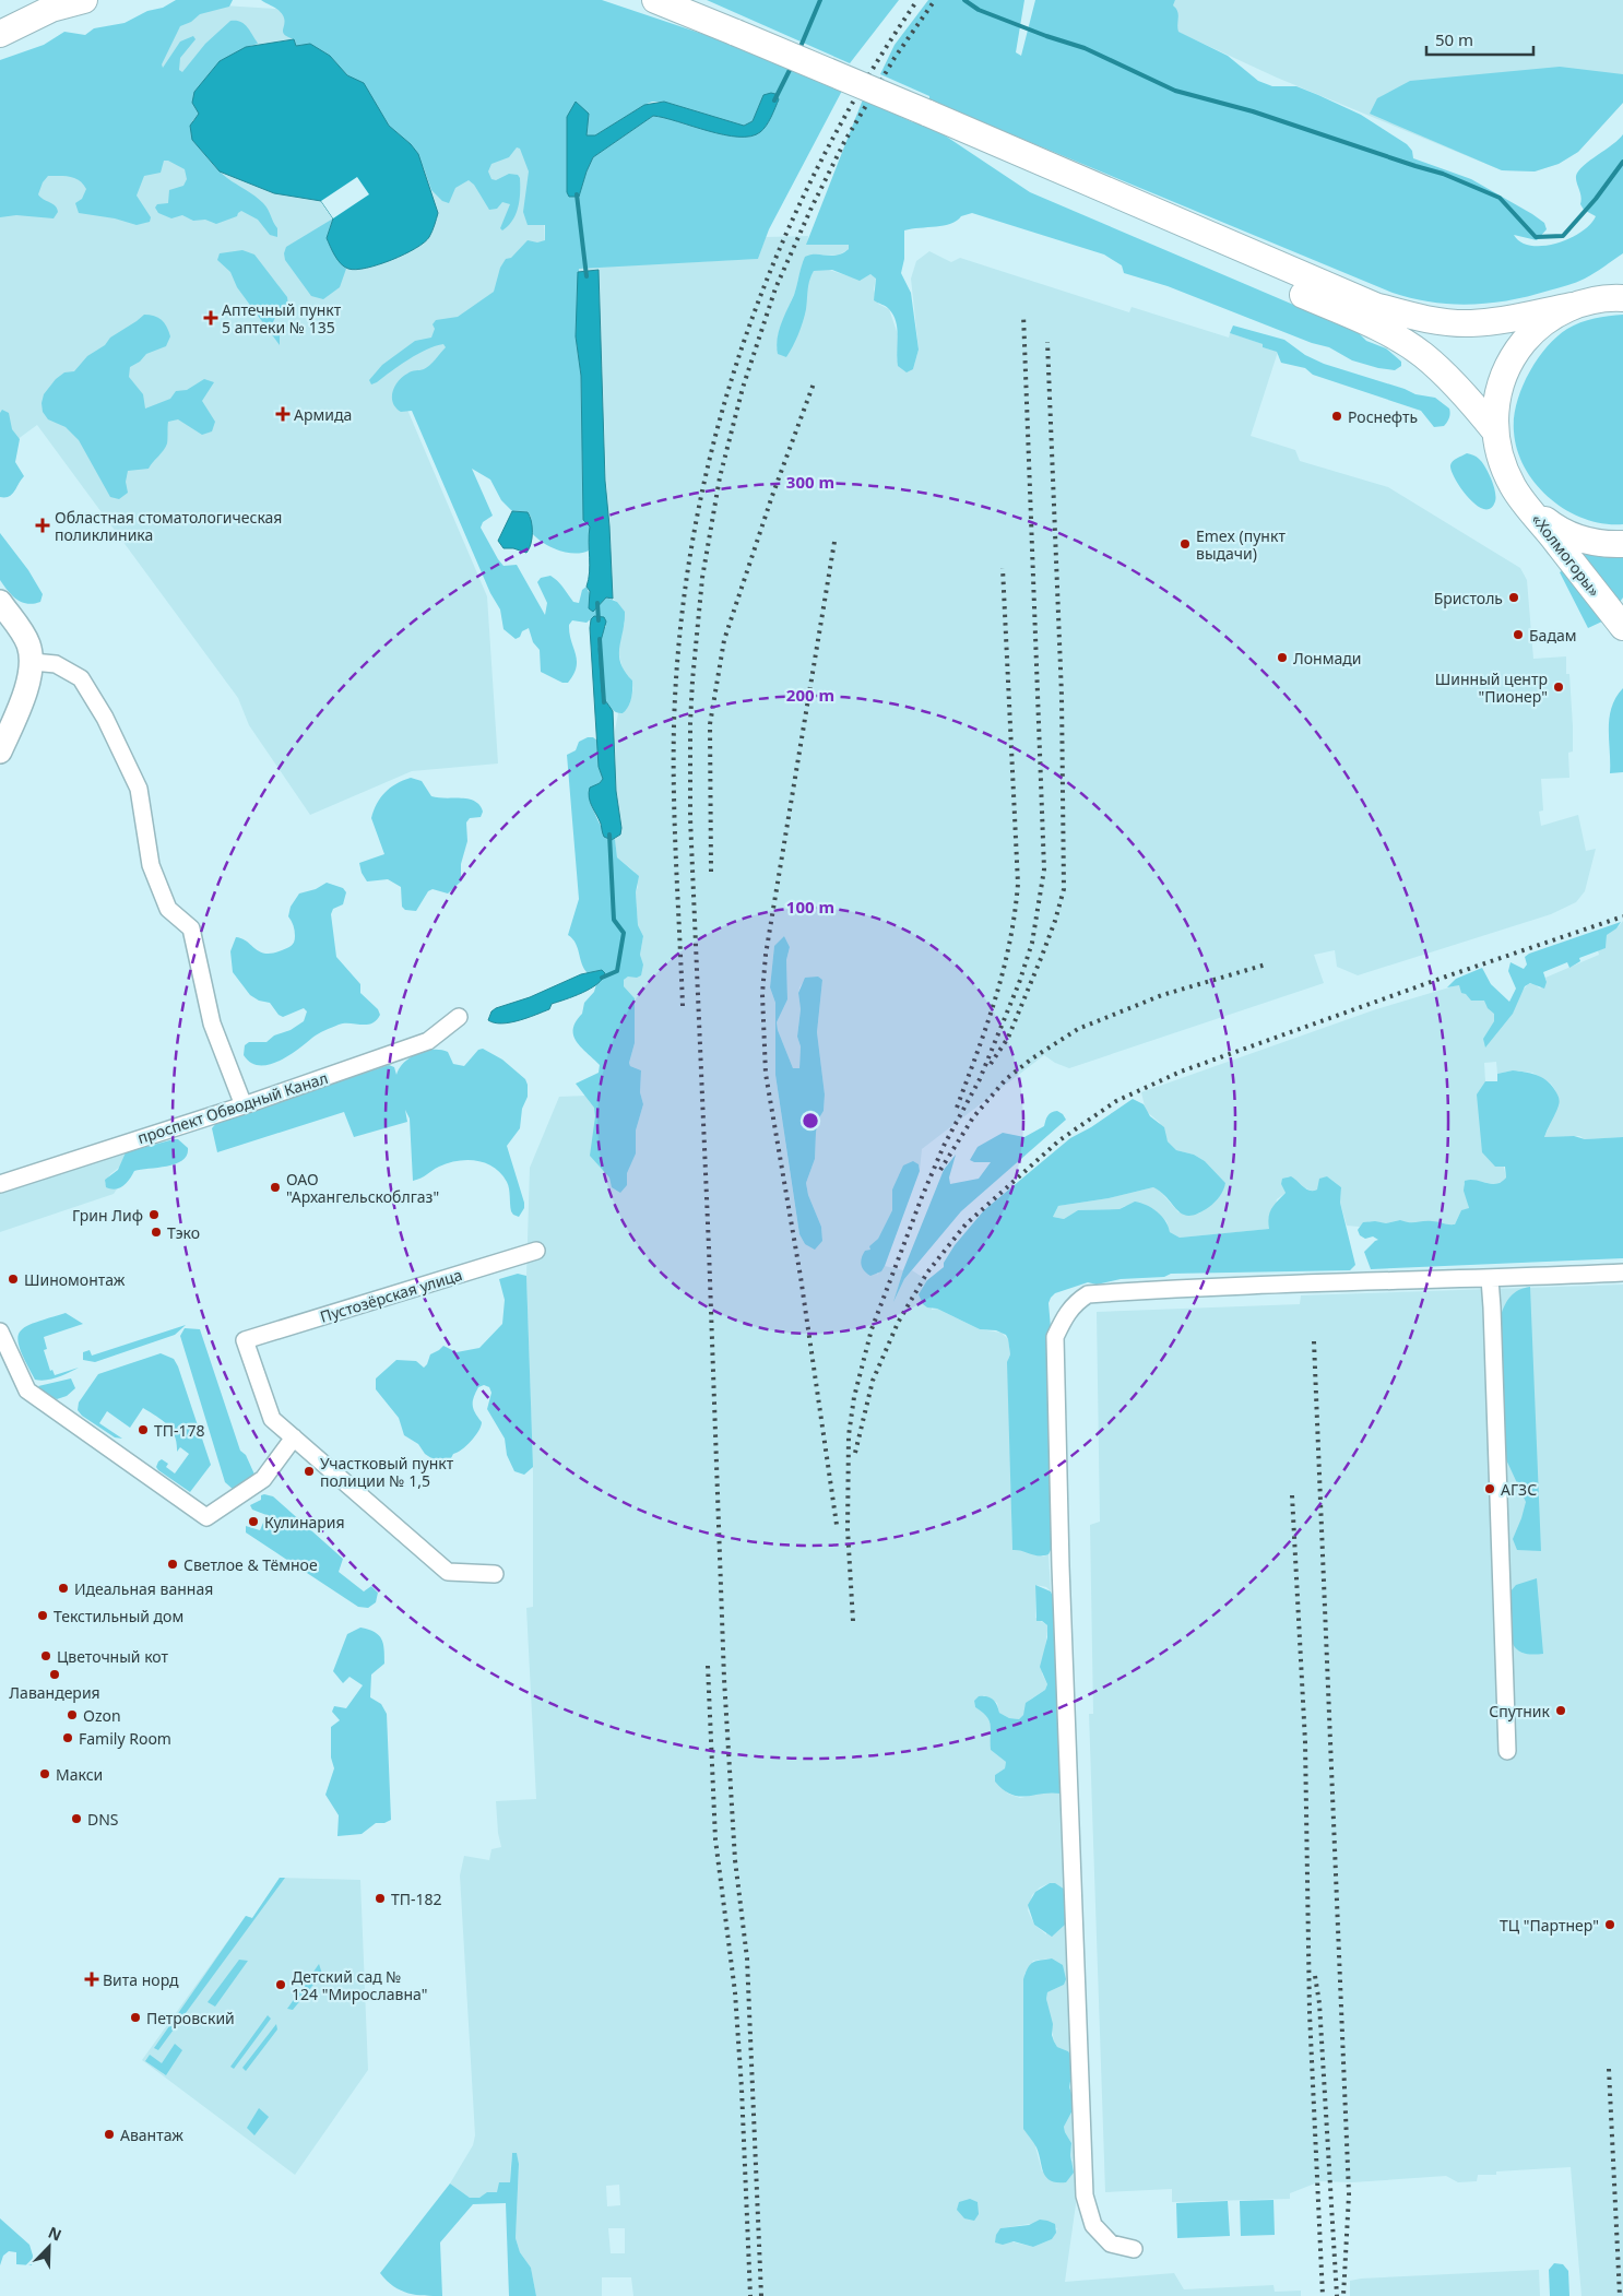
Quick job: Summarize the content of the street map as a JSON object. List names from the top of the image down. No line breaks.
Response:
{"streets":{"main road":["«Холмогоры»"],"street":["проспект Обводный Канал","Пустозёрская улица"]},"places":{"health":["Аптечный пункт 5 аптеки № 135","Армида","Областная стоматологическая поликлиника","Вита норд"],"other":["Роснефть","Emex (пункт выдачи)","Бристоль","Бадам","Лонмади","Шинный центр \"Пионер\"","ОАО \"Архангельскоблгаз\"","Грин Лиф","Тэко","Шиномонтаж","ТП-178","Участковый пункт полиции № 1,5","АГЗС","Кулинария","Светлое & Тёмное","Идеальная ванная","Текстильный дом","Цветочный кот","Лавандерия","Спутник","Ozon","Family Room","Макси","DNS","ТП-182","ТЦ \"Партнер\"","Детский сад № 124 \"Мирославна\"","Петровский","Авантаж"]},"scale_bar":"50 m","north":"top right","rings":["300 m","200 m","100 m"]}
